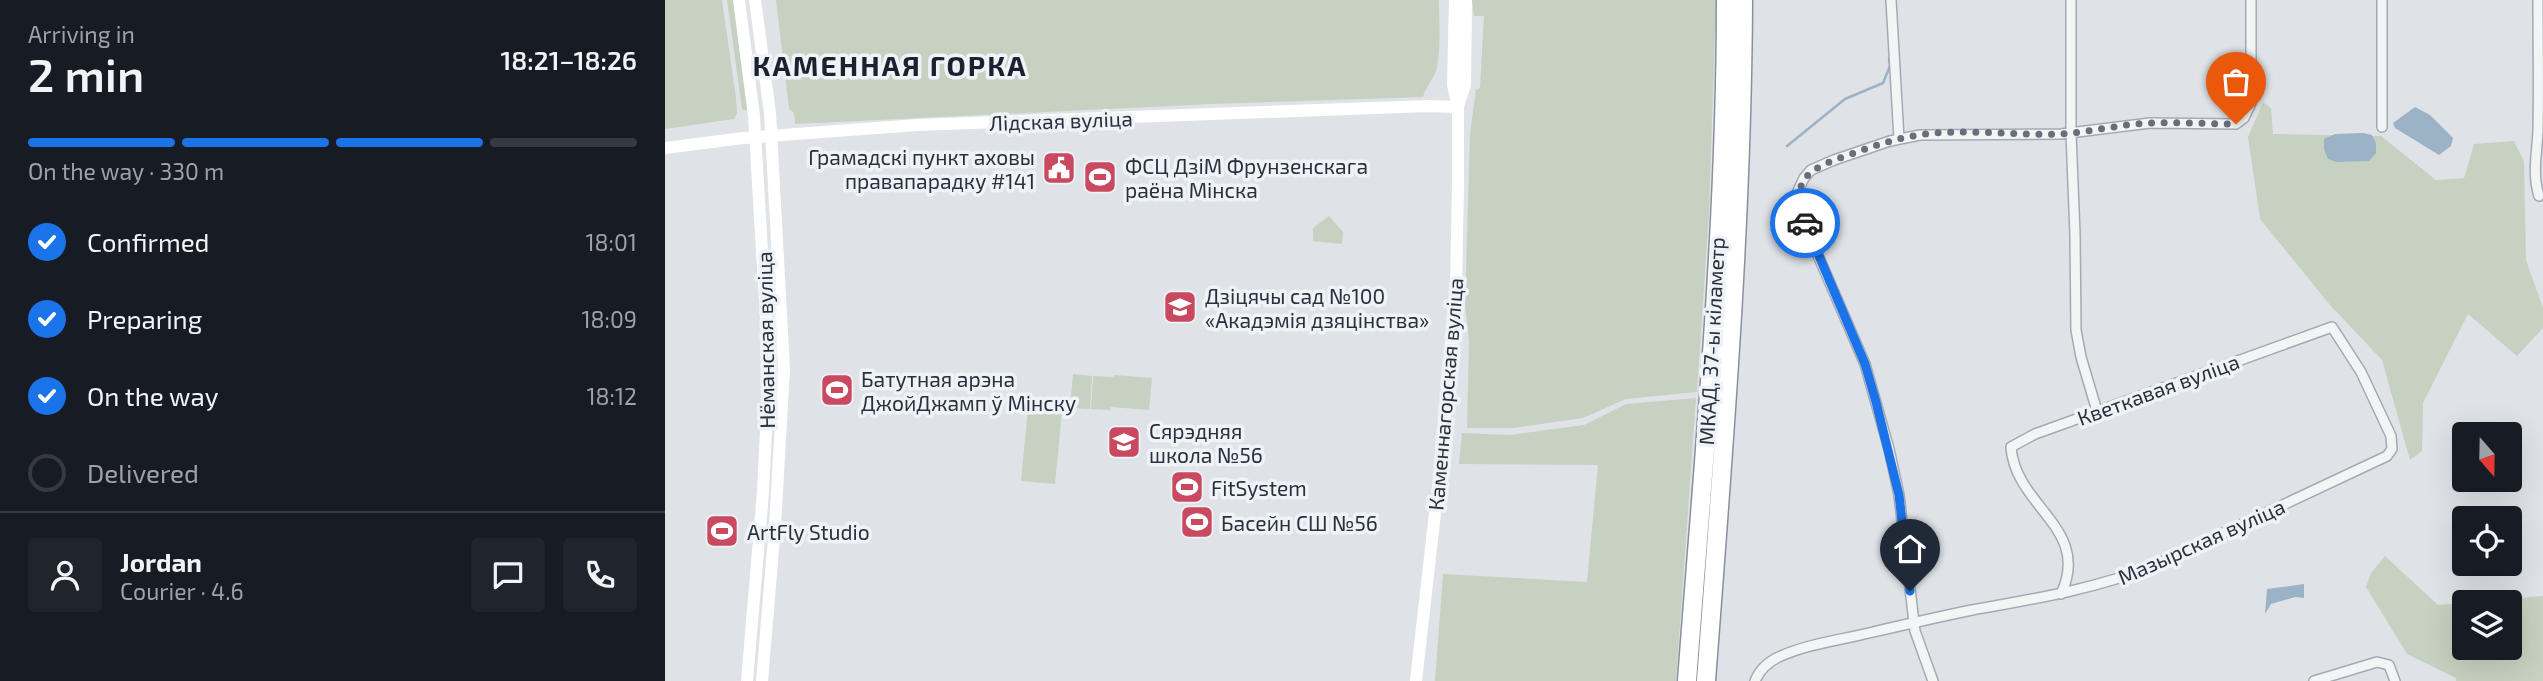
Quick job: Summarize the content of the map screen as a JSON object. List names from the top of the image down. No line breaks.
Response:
{"streets":{"highway":["МКАД, 37-ы кіламетр"],"main road":["Лідская вуліца","Нёманская вуліца","Каменнагорская вуліца"],"street":["Кветкавая вуліца","Мазырская вуліца"]},"crossings":[["Лідская вуліца","Нёманская вуліца"],["Лідская вуліца","Каменнагорская вуліца"],["Кветкавая вуліца","Мазырская вуліца"]],"districts":["КАМЕННАЯ ГОРКА"],"places":{"public building":["Грамадскі пункт аховы правапарадку #141"],"sports":["ФСЦ ДзіМ Фрунзенскага раёна Мінска","Батутная арэна ДжойДжамп ў Мінску","FitSystem","Басейн СШ №56","ArtFly Studio"],"school or university":["Дзіцячы сад №100 «Акадэмія дзяцінства»","Сярэдняя школа №56"]},"north":"bottom","page":{"heading":["2 min","Arriving in","18:21–18:26"],"panel":["Jordan","Courier · 4.6"],"bar":"On the way · 330 m","list":[["Confirmed","18:01"],["Preparing","18:09"],["On the way","18:12"],"Delivered"]}}
